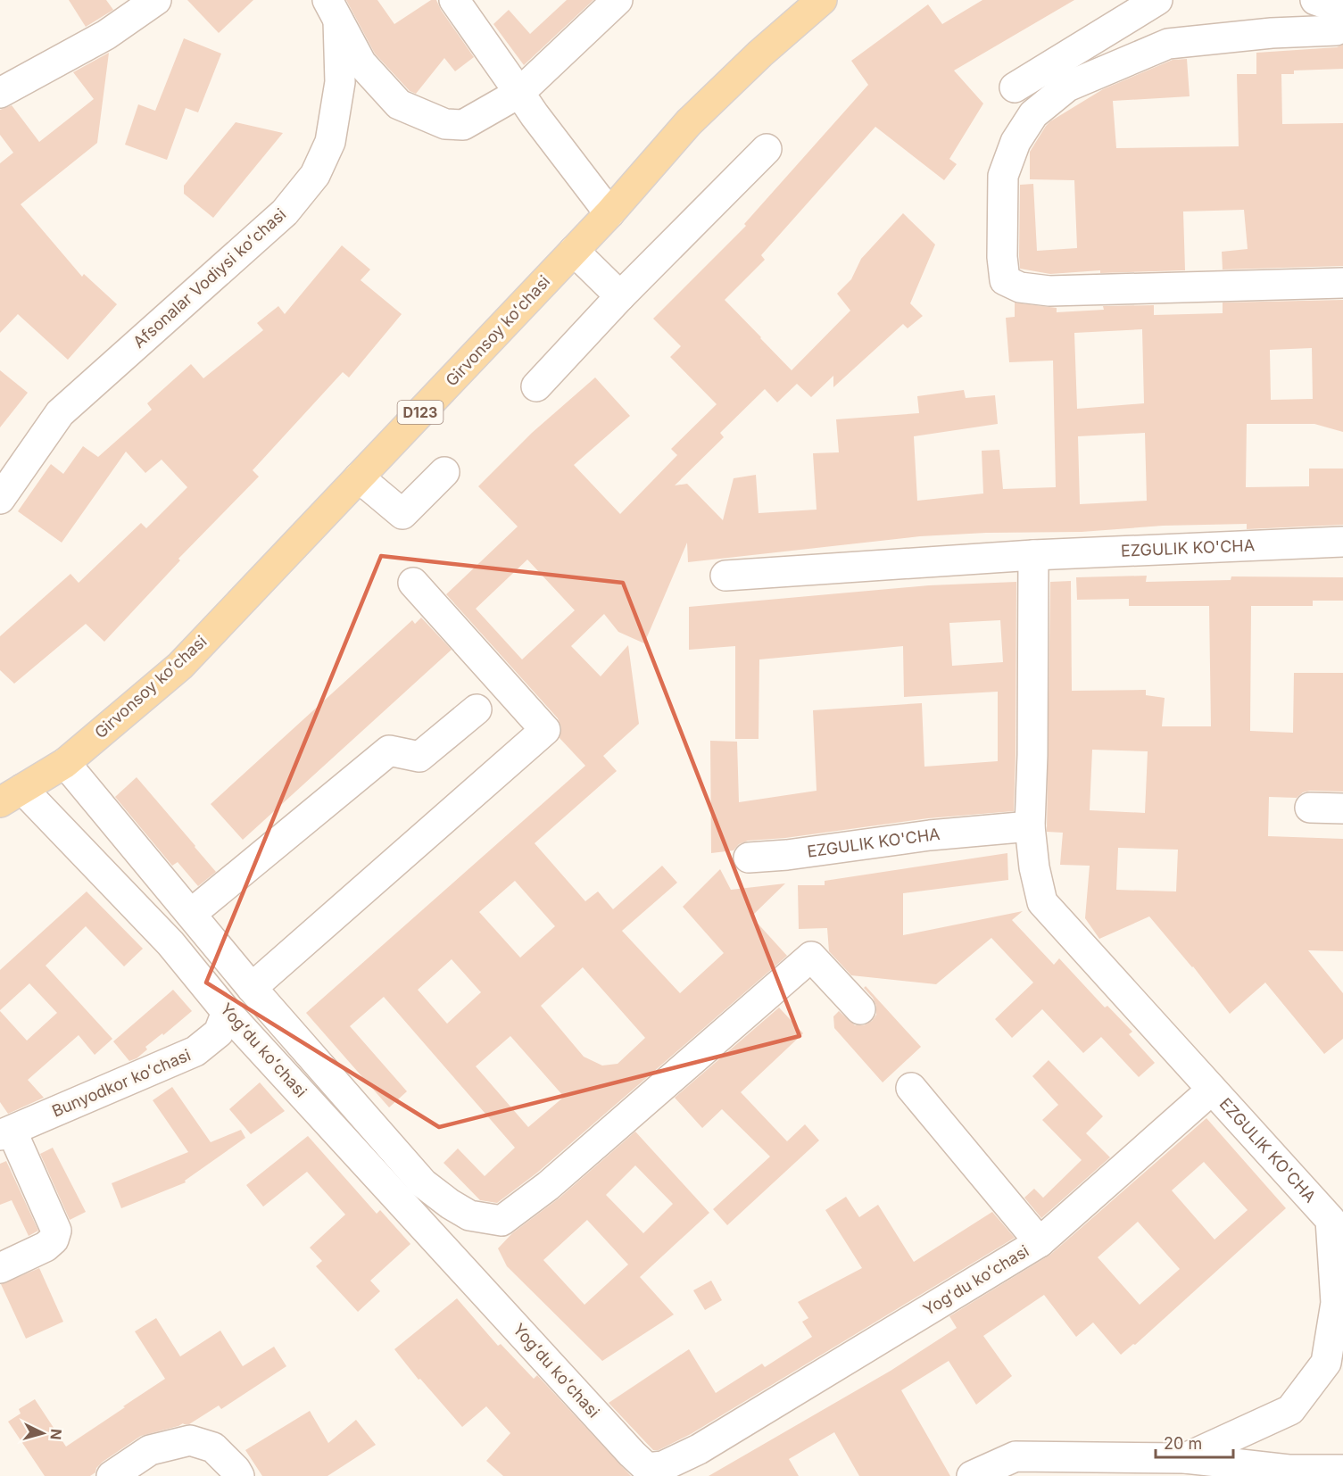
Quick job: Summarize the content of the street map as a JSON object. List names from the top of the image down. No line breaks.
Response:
{"streets":{"main road":["Girvonsoy koʻchasi","D123"],"street":["Afsonalar Vodiysi koʻchasi","EZGULIK KO'CHA","Yogʻdu koʻchasi","Bunyodkor koʻchasi"]},"crossings":[["Girvonsoy koʻchasi","Yogʻdu koʻchasi"],["Yogʻdu koʻchasi","Bunyodkor koʻchasi"]],"scale_bar":"20 m","north":"right"}
